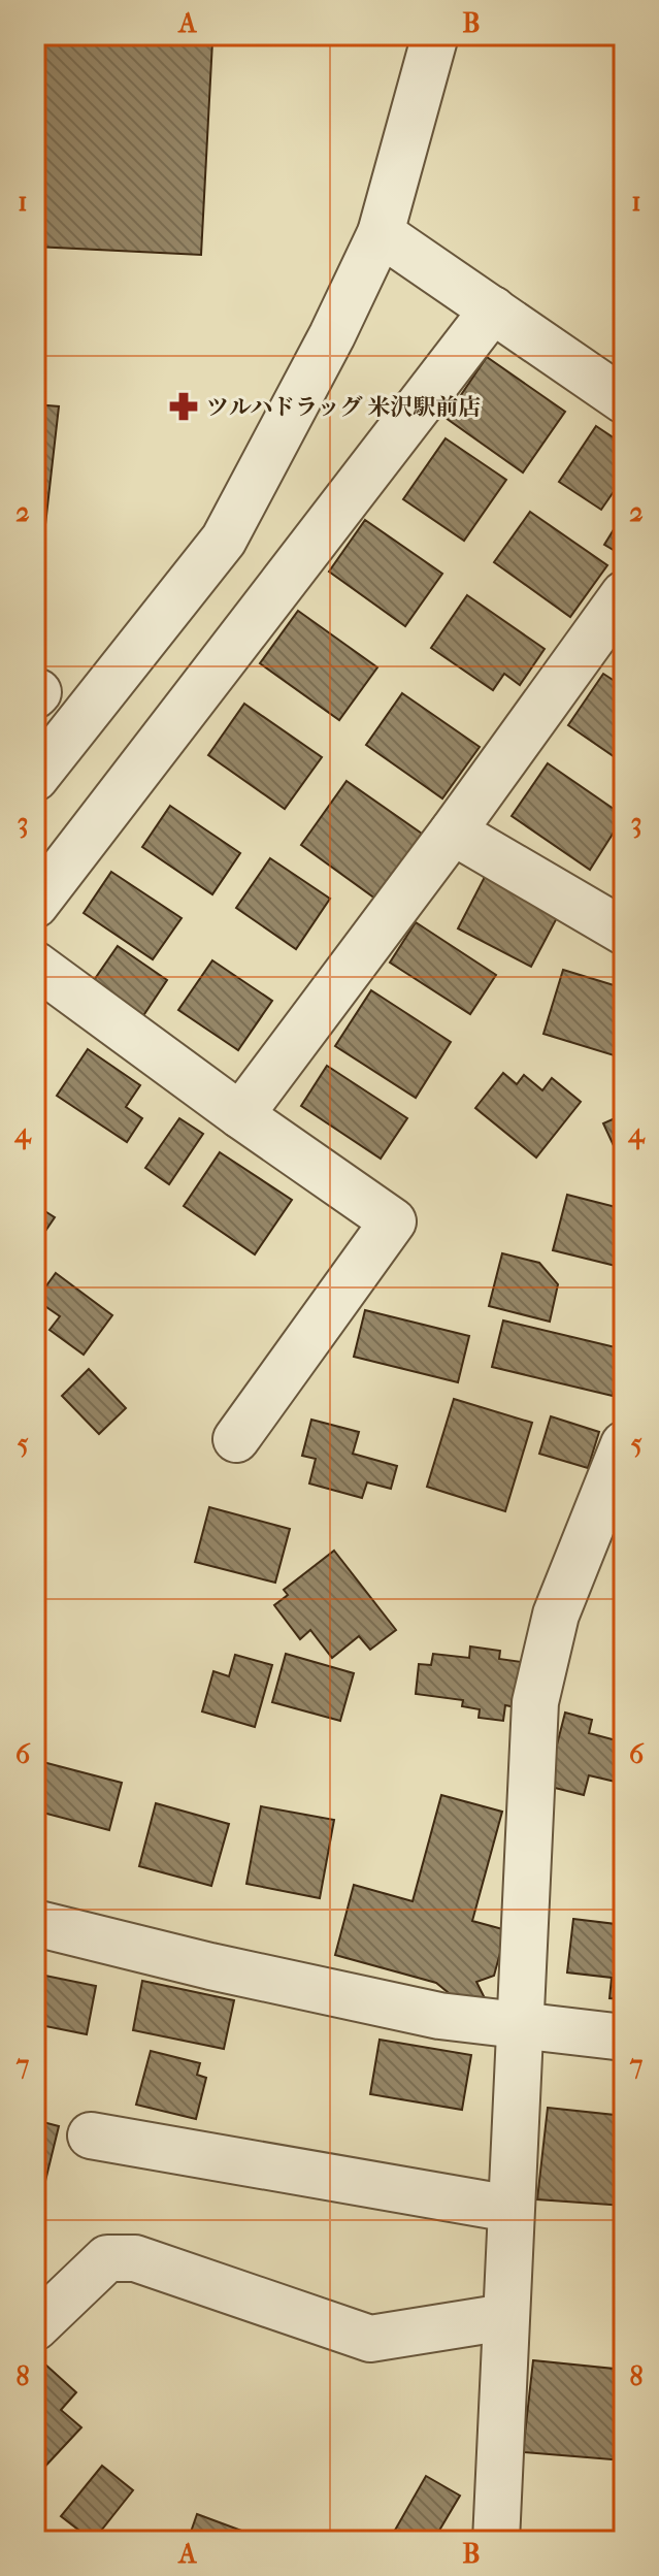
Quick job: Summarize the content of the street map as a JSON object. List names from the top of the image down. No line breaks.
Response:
{"places":{"pharmacy":["ツルハドラッグ 米沢駅前店"]},"grid":{"columns":["A","B"],"rows":["1","2","3","4","5","6","7","8"]}}
